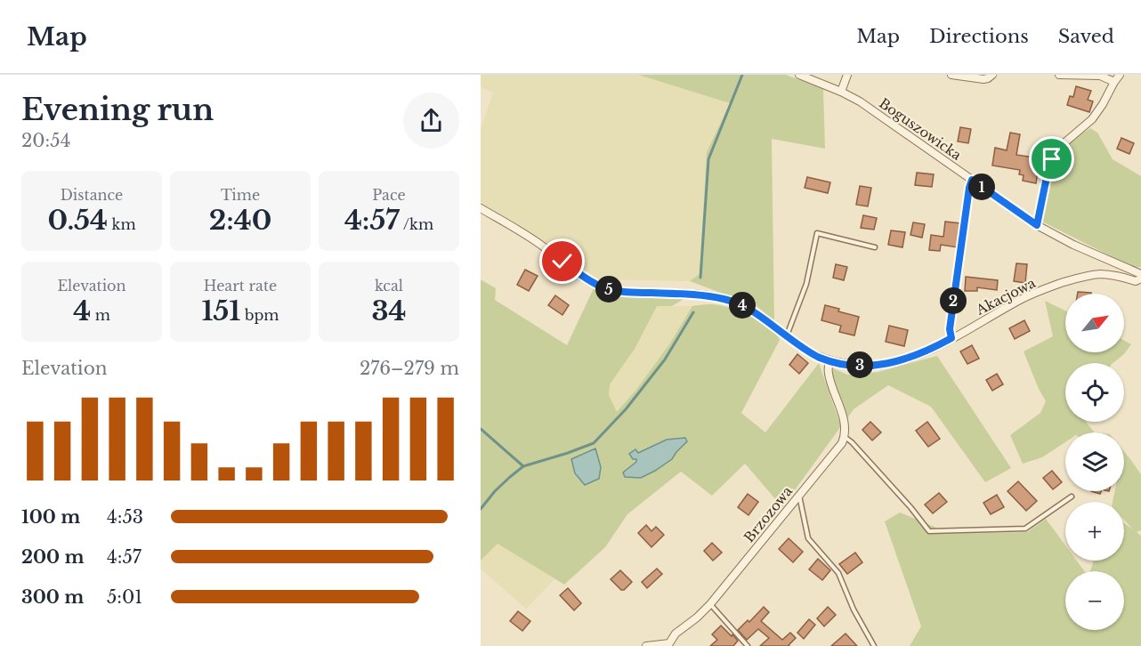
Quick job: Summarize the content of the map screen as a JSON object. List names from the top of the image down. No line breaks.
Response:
{"streets":{"street":["Boguszowicka","Akacjowa","Brzozowa"]},"north":"top right","page":{"header":"Map","nav":["Map","Directions","Saved"],"heading":["Evening run","20:54"],"stats":[["Distance","0.54 km"],["Time","2:40"],["Pace","4:57 /km"],["Elevation","4 m"],["Heart rate","151 bpm"],["kcal","34"]],"pins":["1","5","2","4","3"],"map_buttons":["+","−"],"chart":["Elevation","276–279 m"],"list":[{"name":"100 m","note":"4:53"},{"name":"200 m","note":"4:57"},{"name":"300 m","note":"5:01"}]}}
